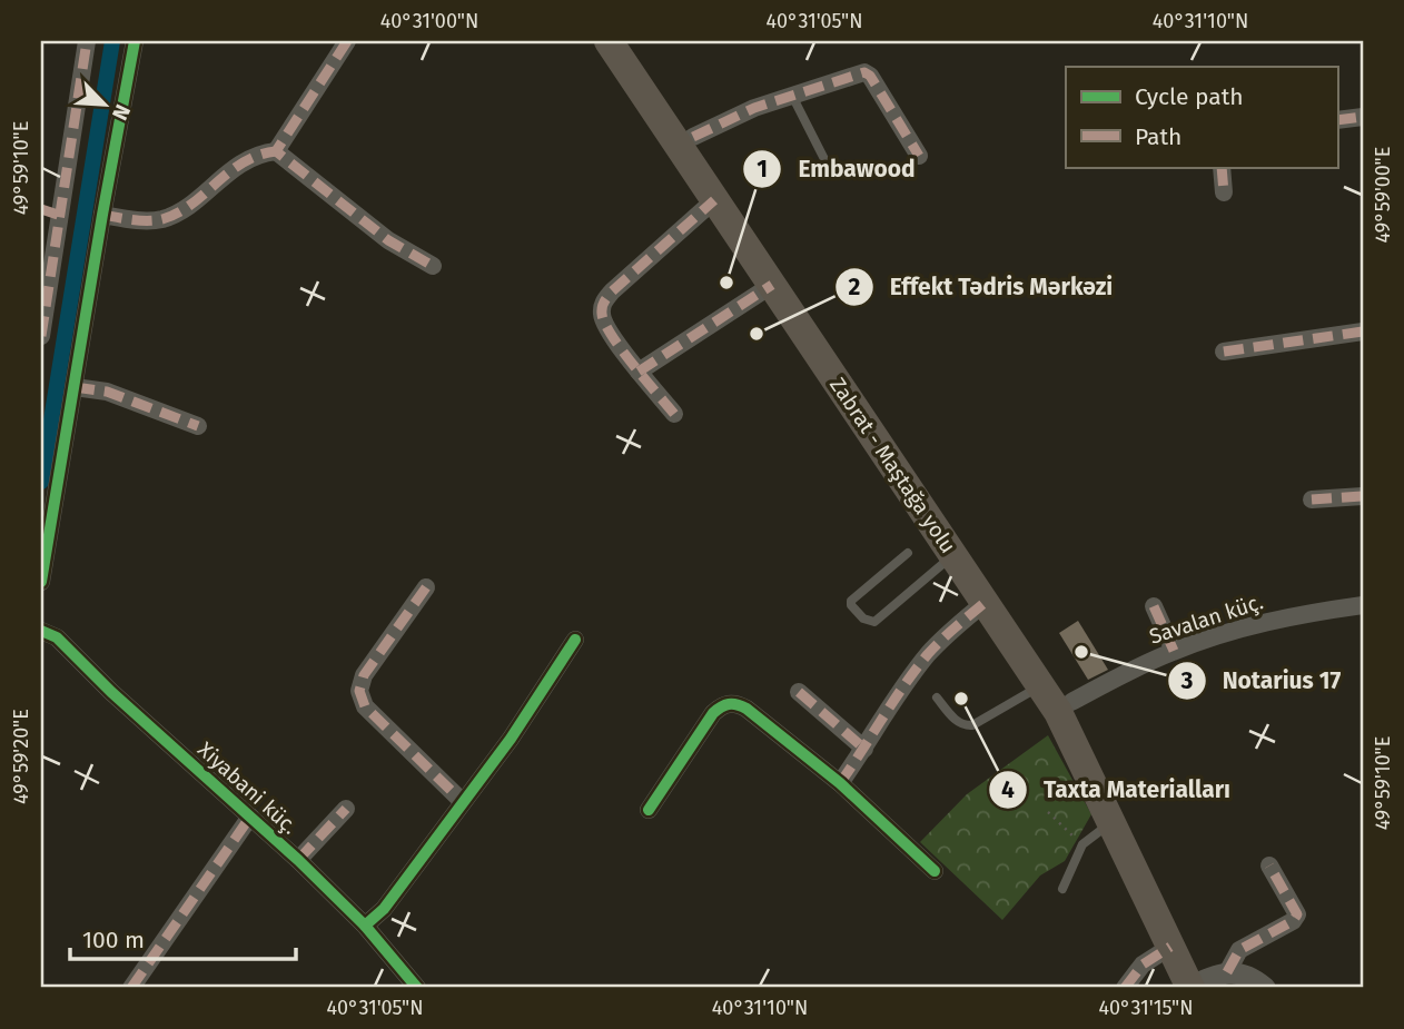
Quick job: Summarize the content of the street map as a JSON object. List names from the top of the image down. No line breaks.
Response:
{"streets":{"main road":["Zabrat - Maştağa yolu"],"street":["Savalan küç.","Xiyabani küç."]},"places":["Embawood","Effekt Tədris Mərkəzi","Notarius 17","Taxta Materialları"],"legend":["Cycle path","Path"],"scale_bar":"100 m","north":"bottom right","coordinates":["40°31'00\"N","40°31'05\"N","40°31'10\"N","49°59'10\"E","49°59'00\"E","49°59'20\"E","40°31'15\"N"]}
